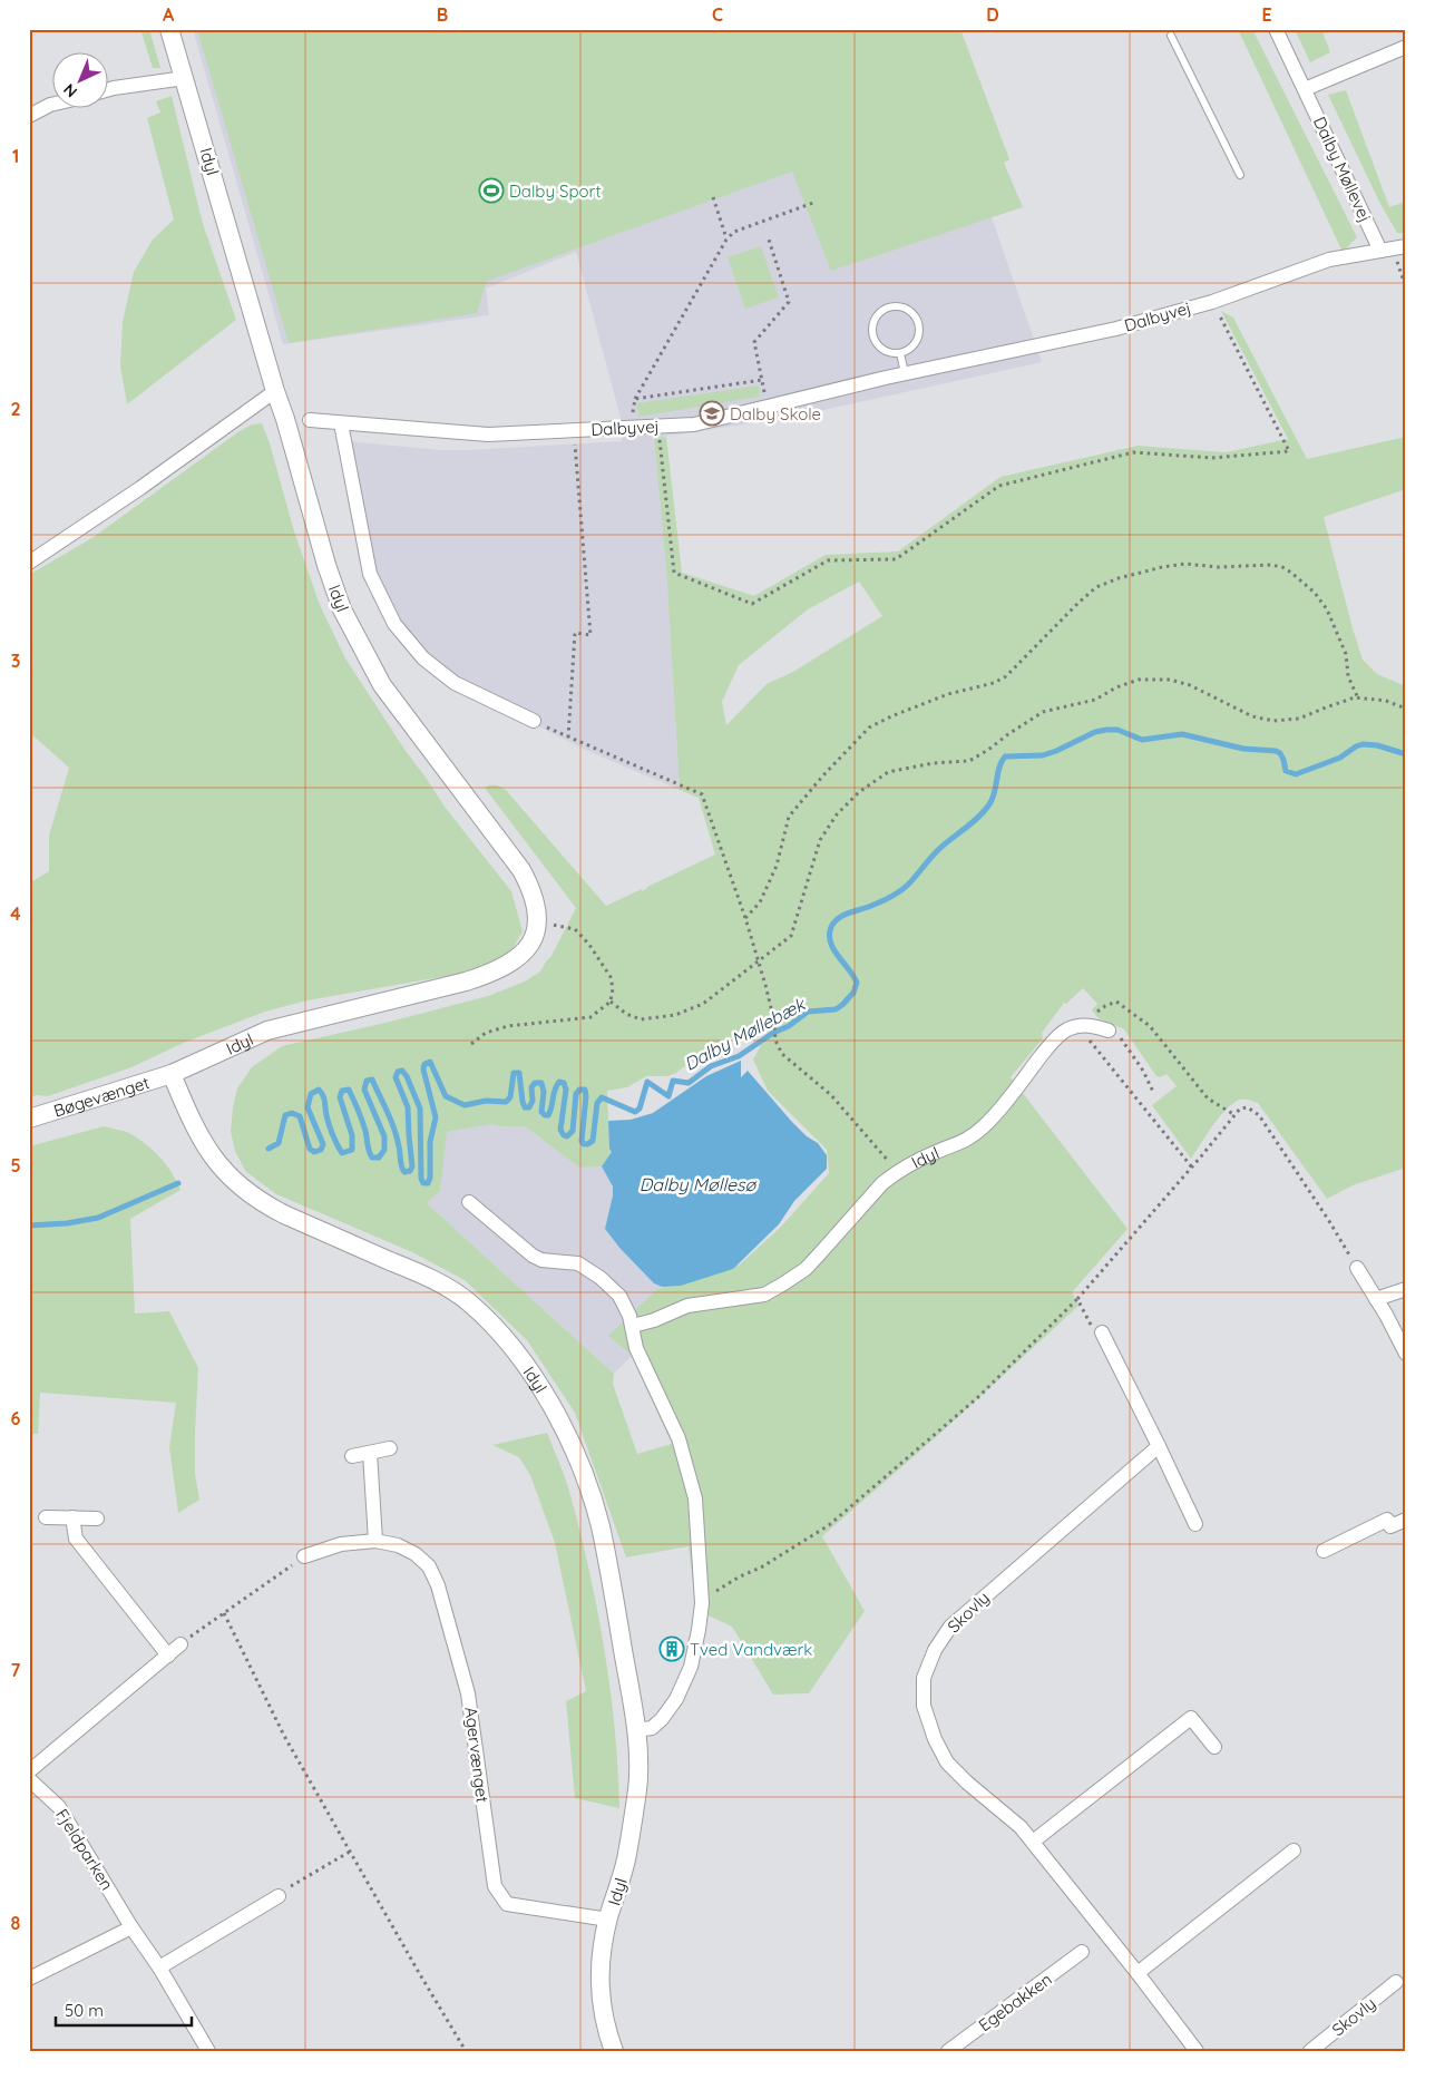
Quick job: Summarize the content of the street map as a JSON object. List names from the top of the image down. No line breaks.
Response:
{"streets":{"street":["Idyl","Dalby Møllevej","Dalbyvej","Bøgevænget","Skovly","Agervænget","Fjeldparken","Egebakken"]},"crossings":[["Idyl","Bøgevænget"],["Idyl","Agervænget"],["Dalby Møllevej","Dalbyvej"]],"water":["Dalby Møllebæk","Dalby Møllesø"],"places":{"sports":["Dalby Sport"],"school or university":["Dalby Skole"],"building":["Tved Vandværk"]},"scale_bar":"50 m","north":"bottom left","grid":{"columns":["A","B","C","D","E"],"rows":["1","2","3","4","5","6","7","8"]}}
